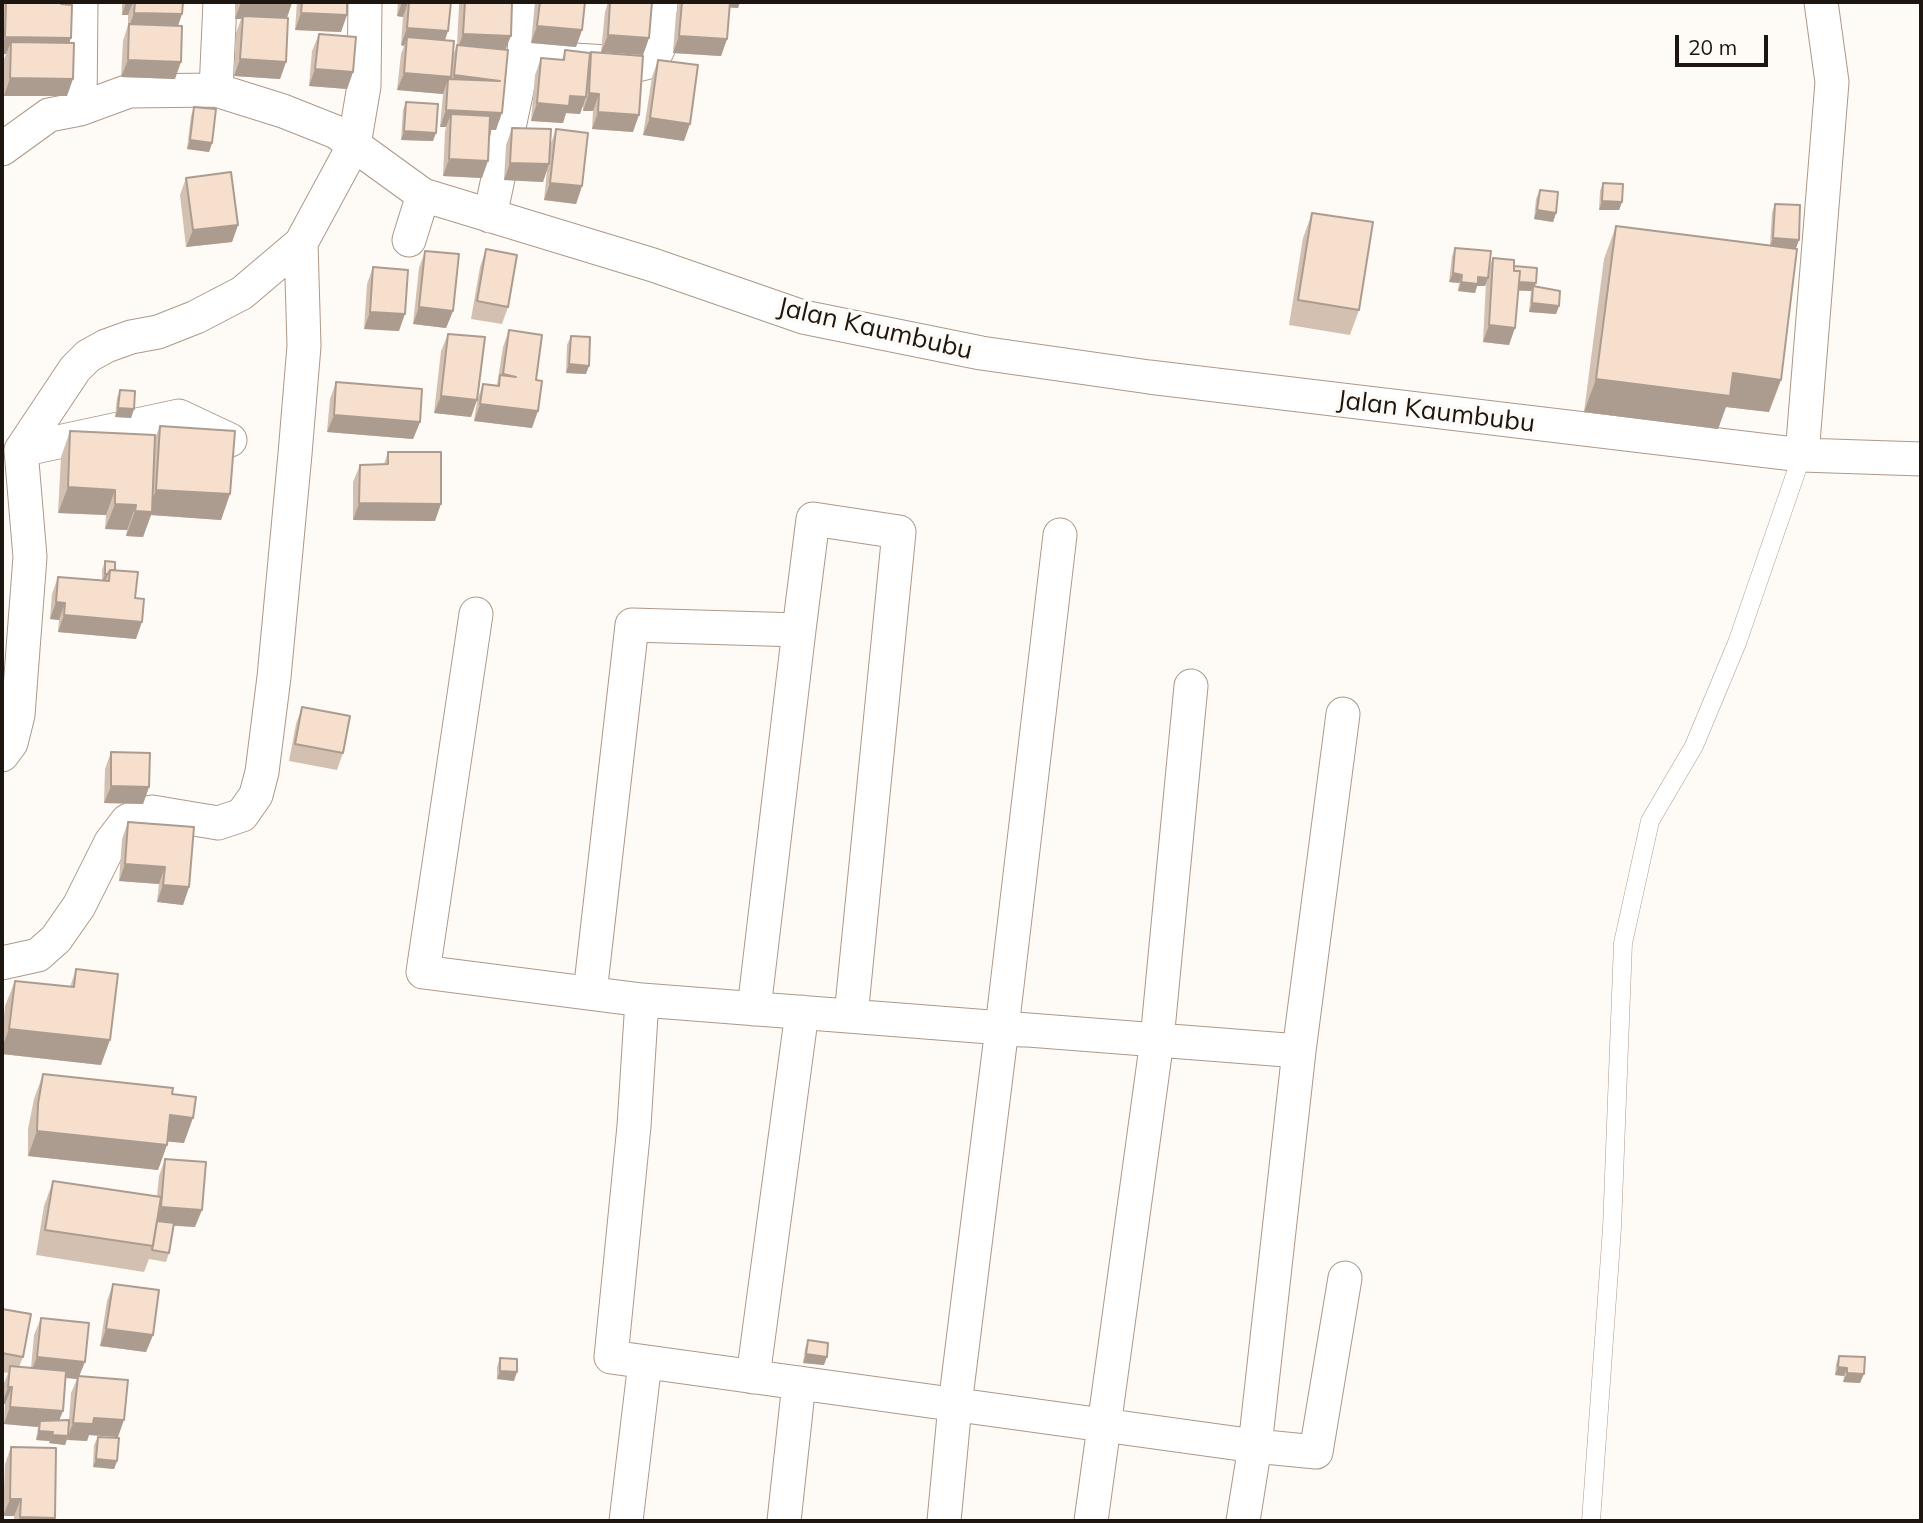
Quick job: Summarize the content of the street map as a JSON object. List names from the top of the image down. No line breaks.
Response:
{"streets":{"street":["Jalan Kaumbubu"]},"scale_bar":"20 m"}
